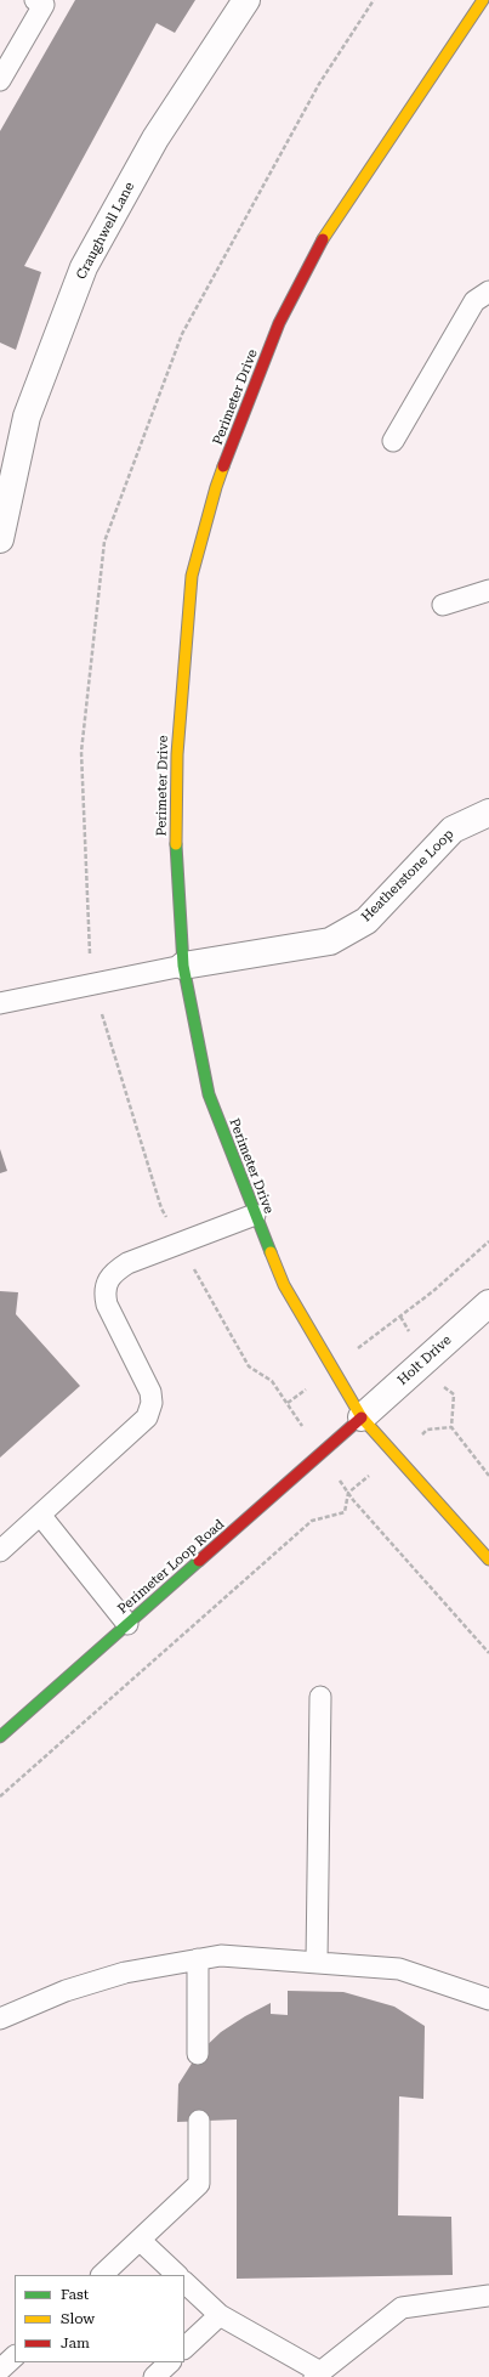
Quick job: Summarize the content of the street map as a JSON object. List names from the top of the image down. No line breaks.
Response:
{"streets":{"main road":["Perimeter Drive","Perimeter Loop Road"],"street":["Craughwell Lane","Heatherstone Loop","Holt Drive"]},"crossings":[["Perimeter Drive","Heatherstone Loop"],["Perimeter Drive","Holt Drive"],["Perimeter Drive","Perimeter Loop Road"],["Holt Drive","Perimeter Loop Road"]],"legend":["Fast","Slow","Jam"]}
